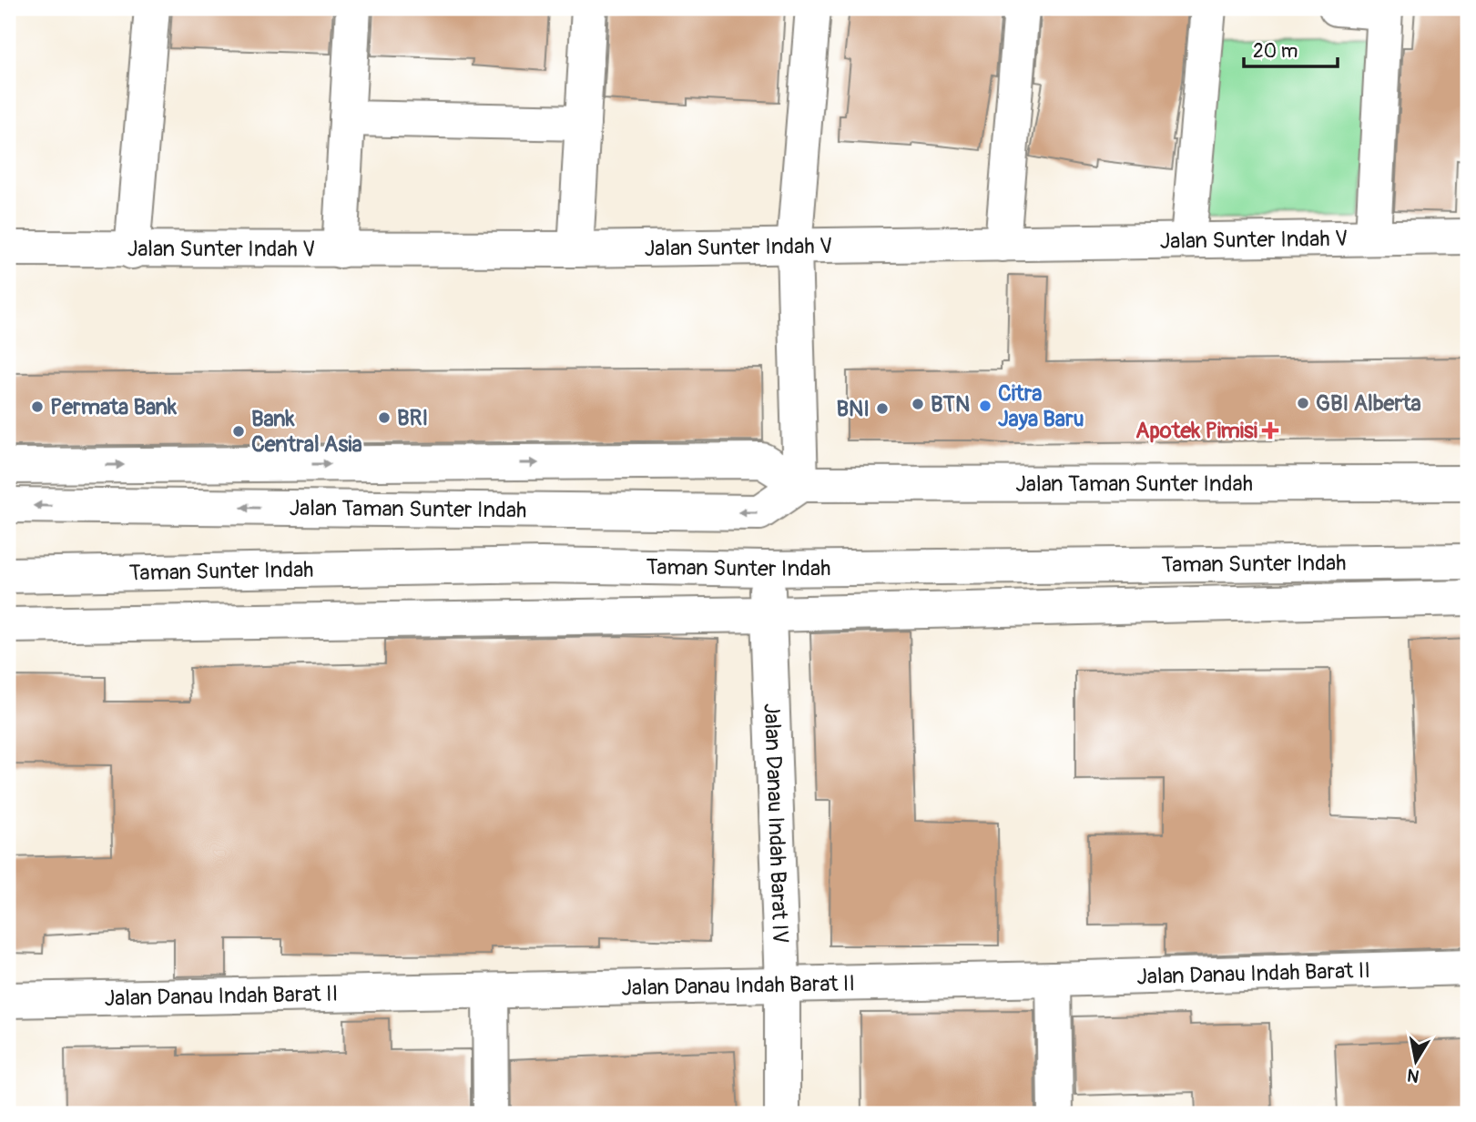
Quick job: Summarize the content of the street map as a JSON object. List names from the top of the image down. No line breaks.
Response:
{"streets":{"street":["Jalan Sunter Indah V","Jalan Taman Sunter Indah","Taman Sunter Indah","Jalan Danau Indah Barat IV","Jalan Danau Indah Barat II"]},"crossings":[["Taman Sunter Indah","Jalan Danau Indah Barat IV"],["Jalan Danau Indah Barat IV","Jalan Danau Indah Barat II"]],"places":{"other":["GBI Alberta","BTN","Citra Jaya Baru","Permata Bank","BNI","BRI","Bank Central Asia"],"health":["Apotek Pimisi"]},"scale_bar":"20 m","north":"bottom"}
